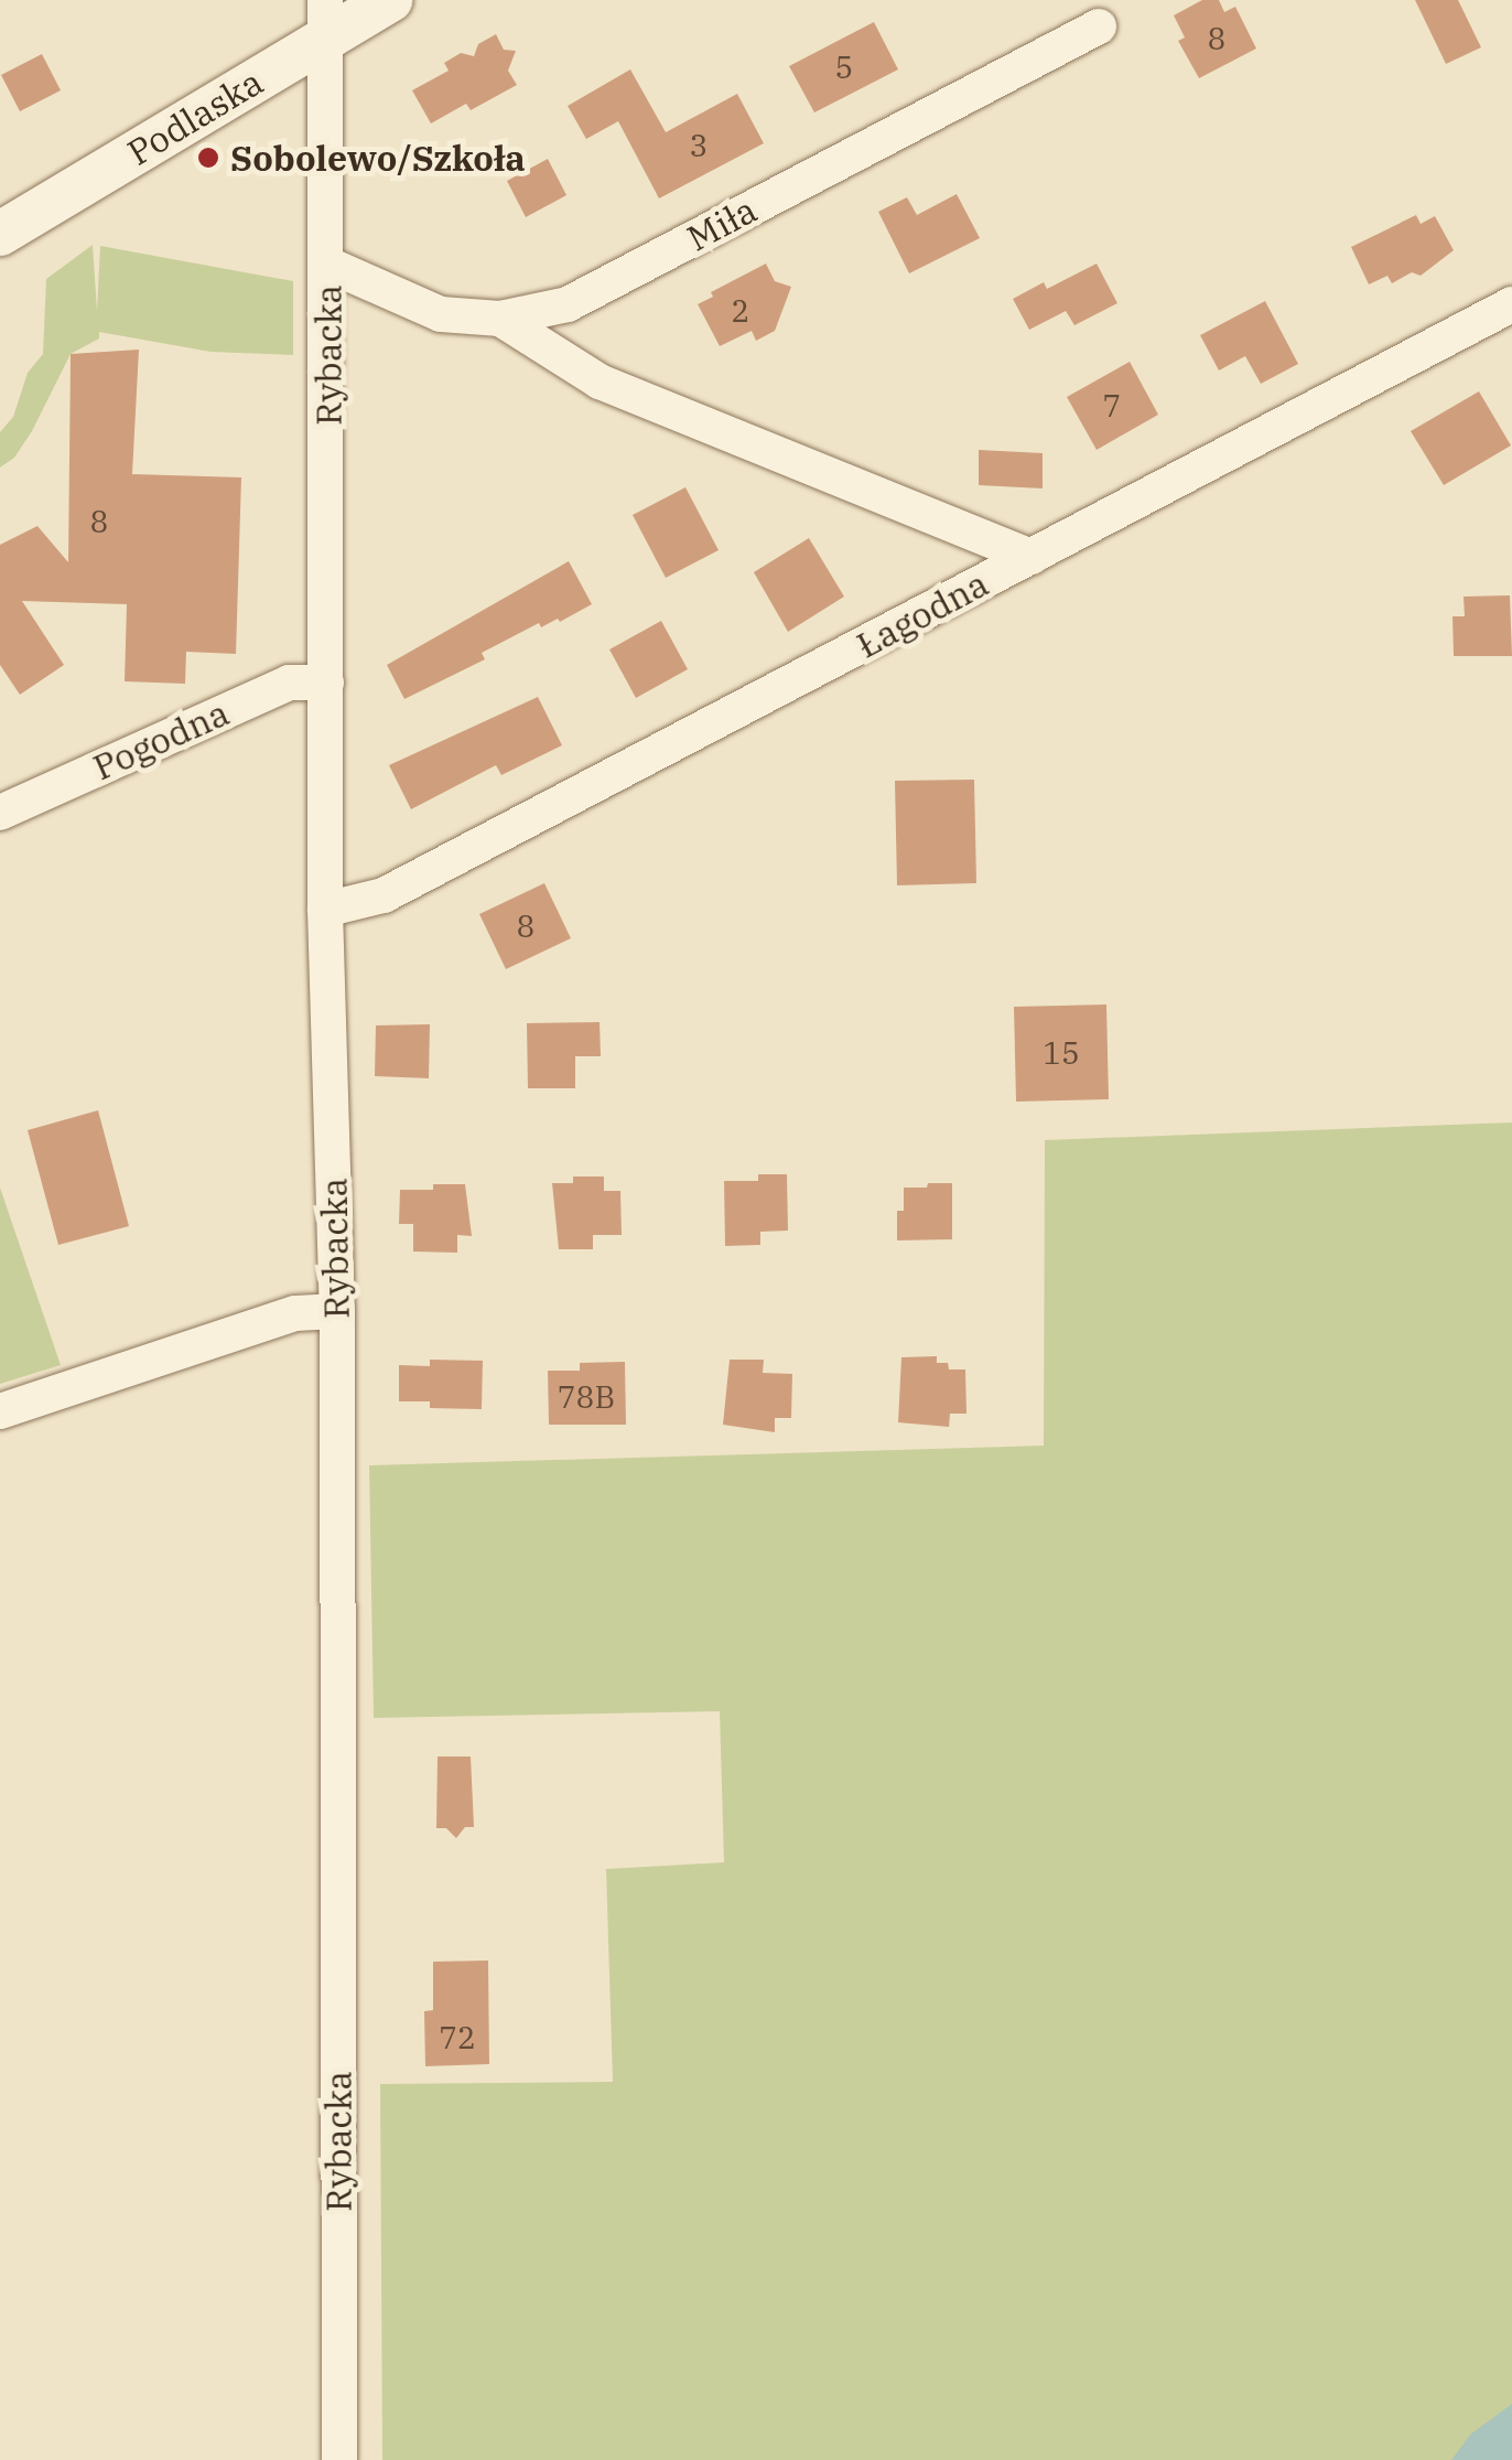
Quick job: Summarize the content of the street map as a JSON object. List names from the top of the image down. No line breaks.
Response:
{"streets":{"street":["Podlaska","Miła","Rybacka","Łagodna","Pogodna"]},"crossings":[["Podlaska","Rybacka"],["Miła","Rybacka"],["Rybacka","Łagodna"],["Rybacka","Pogodna"]],"places":["Sobolewo/Szkoła"],"house_numbers":["8","5","3","2","7","8","8","15","78B","72"]}
